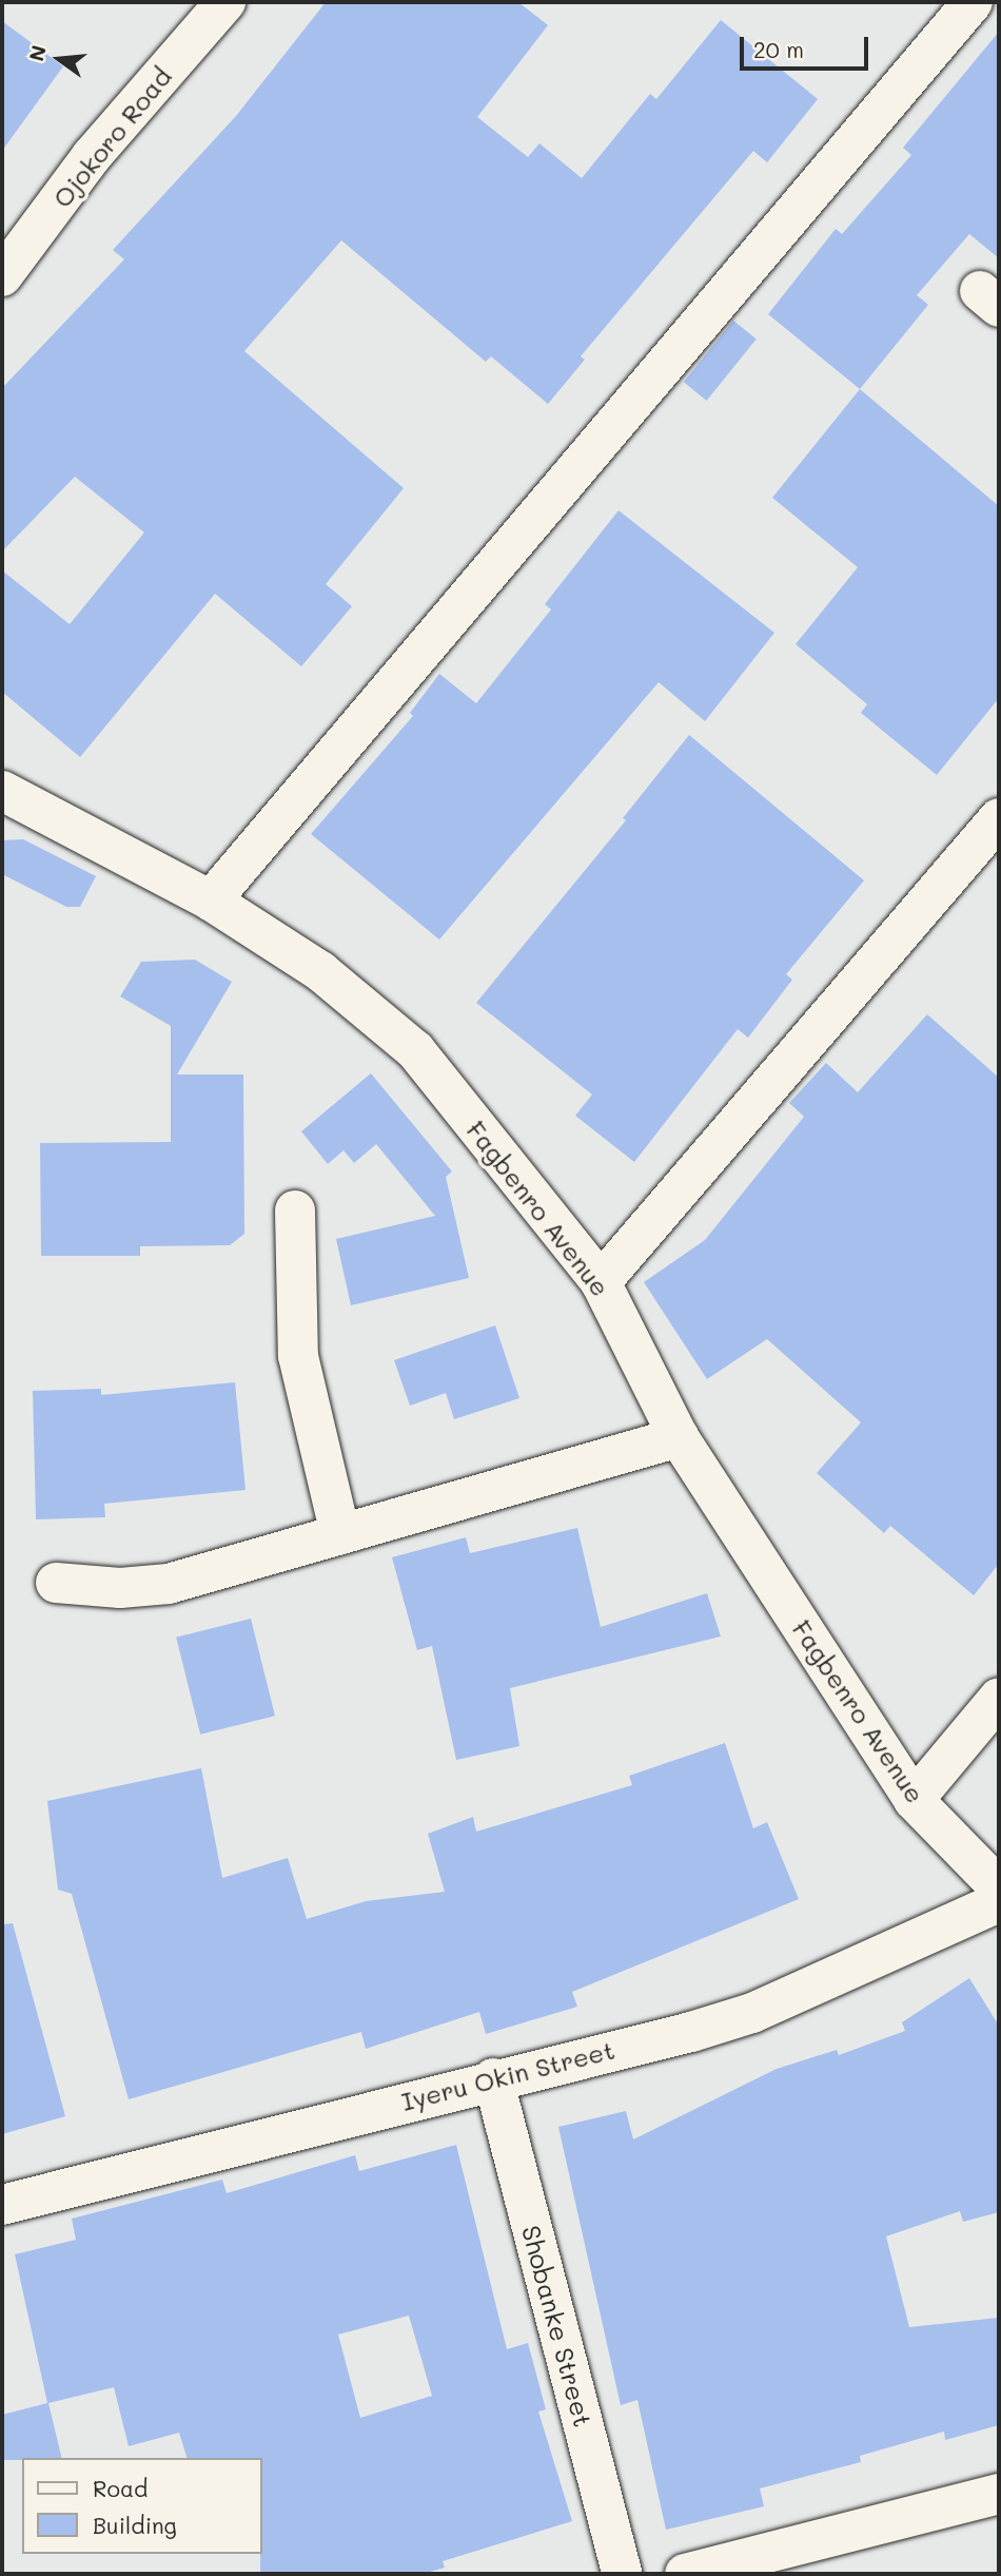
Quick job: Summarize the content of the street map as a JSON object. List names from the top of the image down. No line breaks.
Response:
{"streets":{"street":["Ojokoro Road","Fagbenro Avenue","Iyeru Okin Street","Shobanke Street"]},"crossings":[["Iyeru Okin Street","Shobanke Street"]],"legend":["Road","Building"],"scale_bar":"20 m","north":"left"}
